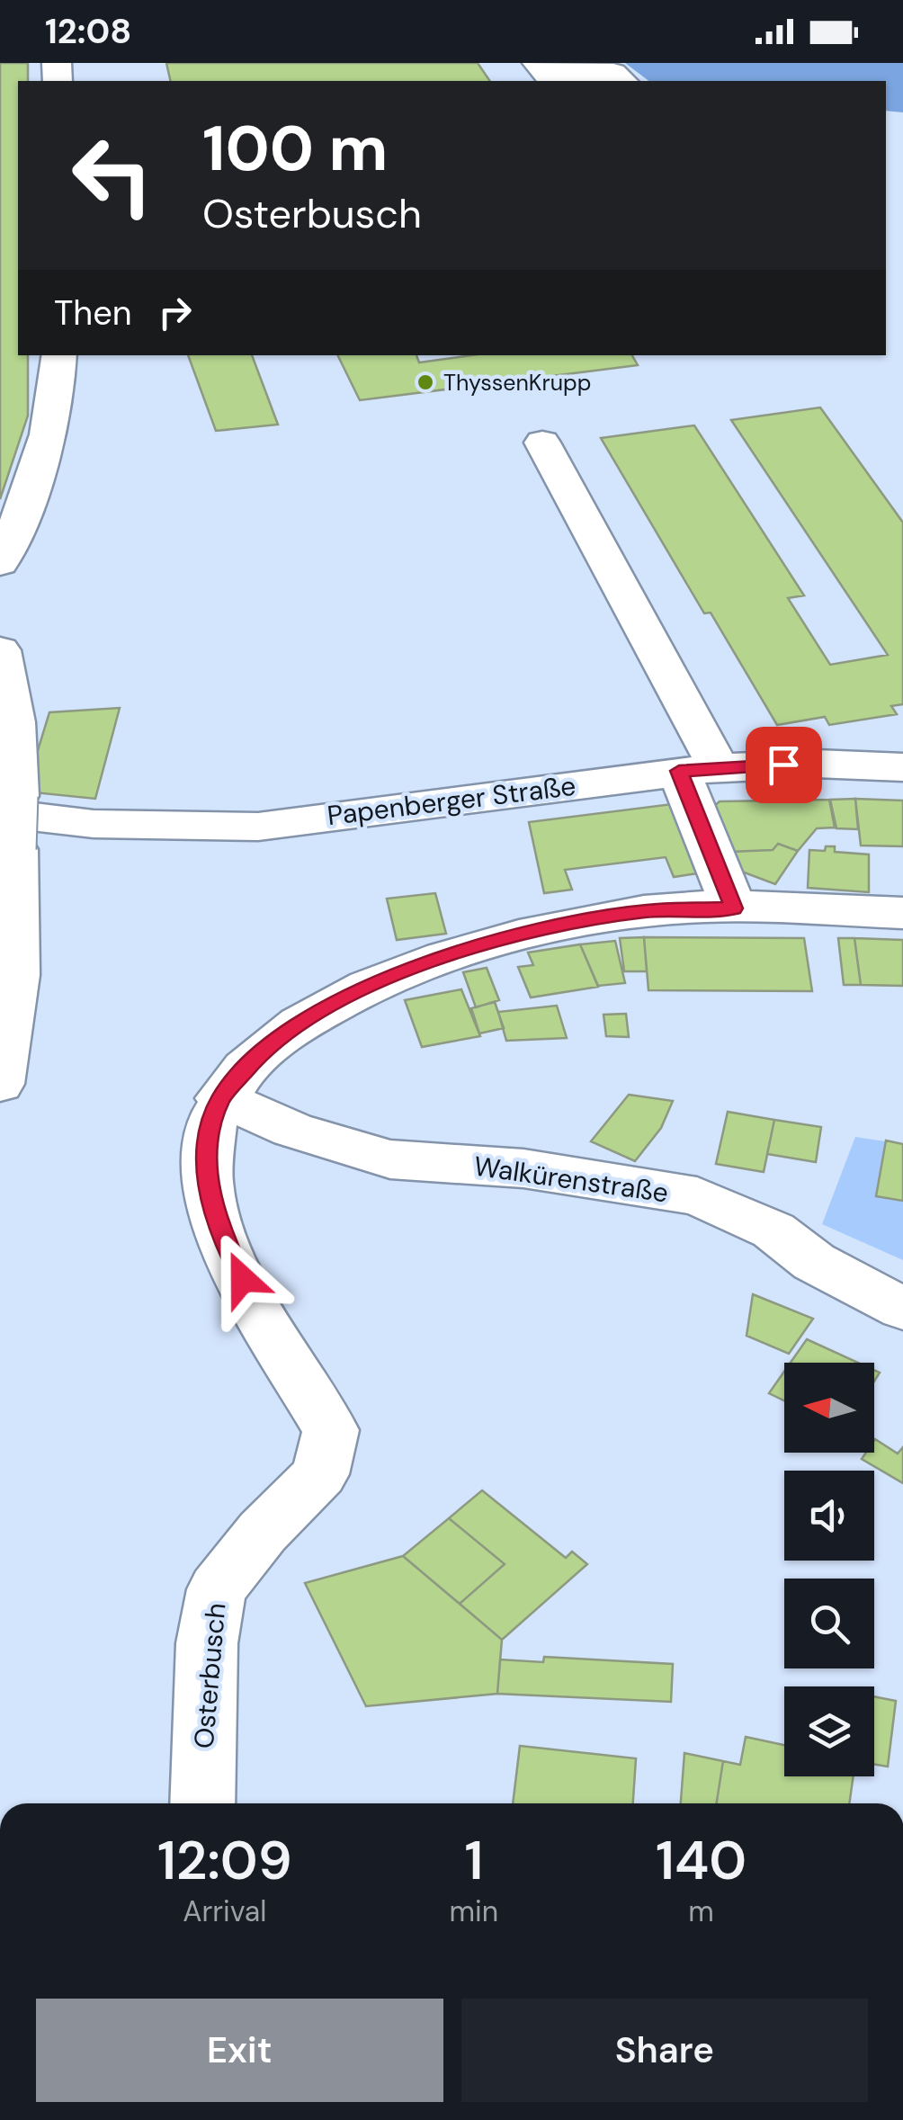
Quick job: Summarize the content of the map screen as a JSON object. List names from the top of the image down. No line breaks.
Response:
{"streets":{"street":["Papenberger Straße","Walkürenstraße","Osterbusch"]},"crossings":[["Walkürenstraße","Osterbusch"]],"places":["ThyssenKrupp"],"north":"left","page":{"status":"12:08","turn":["100 m","Osterbusch"],"then":"Then","eta":["12:09","Arrival","1","min","140","m"],"buttons":["Exit","Share"]}}
